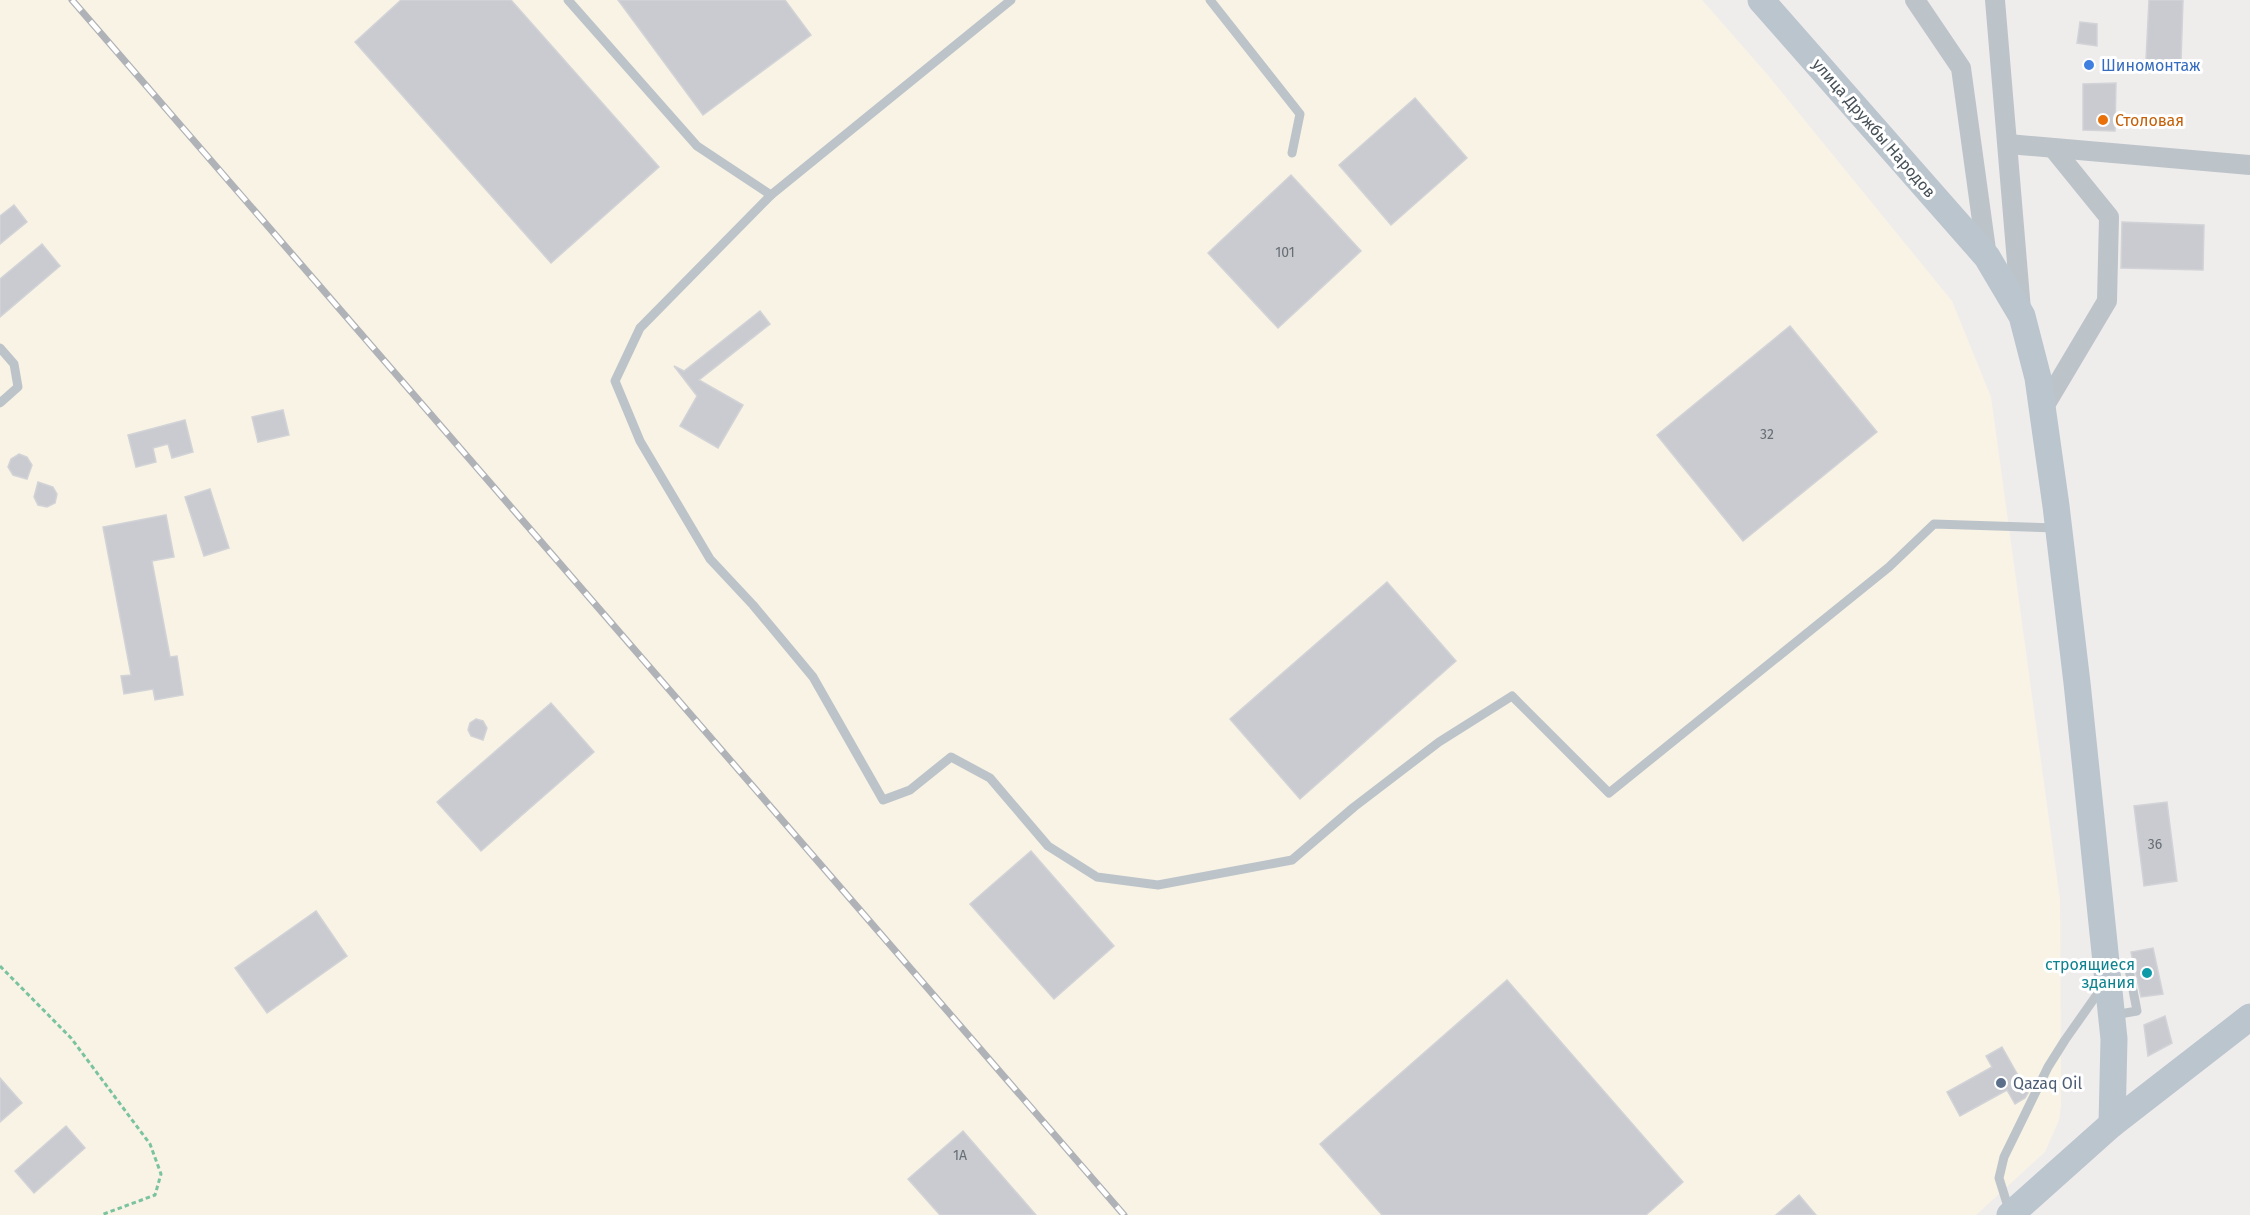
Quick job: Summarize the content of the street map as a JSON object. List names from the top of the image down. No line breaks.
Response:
{"streets":{"street":["улица Дружбы Народов"]},"places":["Шиномонтаж","Столовая","строящиеся здания","Qazaq Oil"],"house_numbers":["101","32","36","1А"]}
